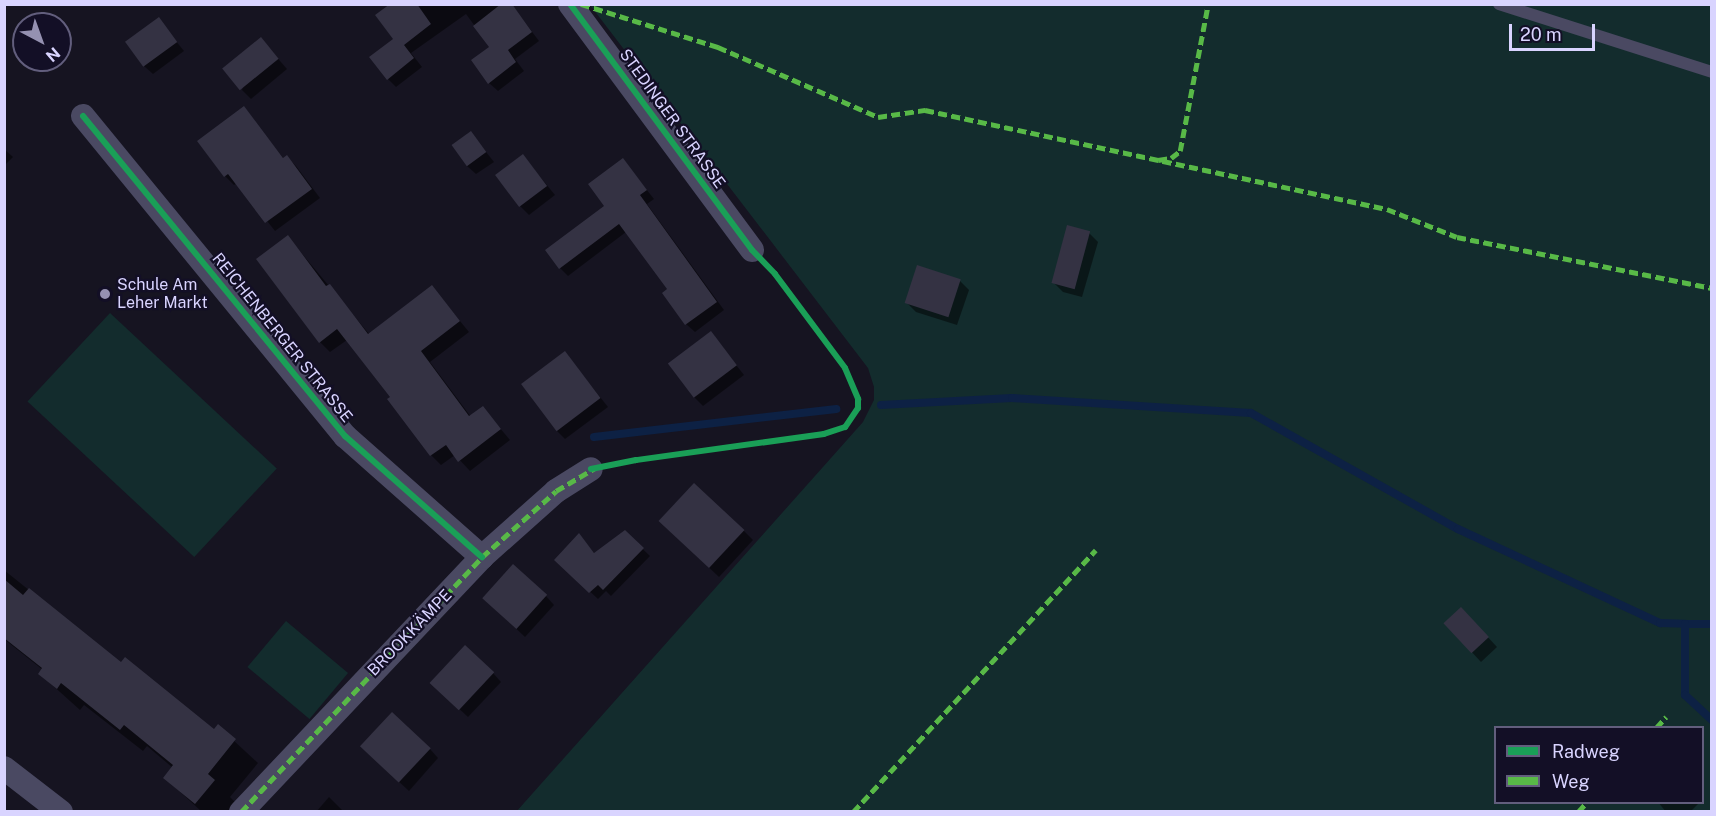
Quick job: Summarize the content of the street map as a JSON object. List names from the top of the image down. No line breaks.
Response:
{"streets":{"street":["STEDINGER STRASSE","REICHENBERGER STRASSE","BROOKKÄMPE"]},"crossings":[["REICHENBERGER STRASSE","BROOKKÄMPE"]],"places":["Schule Am Leher Markt"],"legend":["Radweg","Weg"],"scale_bar":"20 m","north":"bottom right"}
